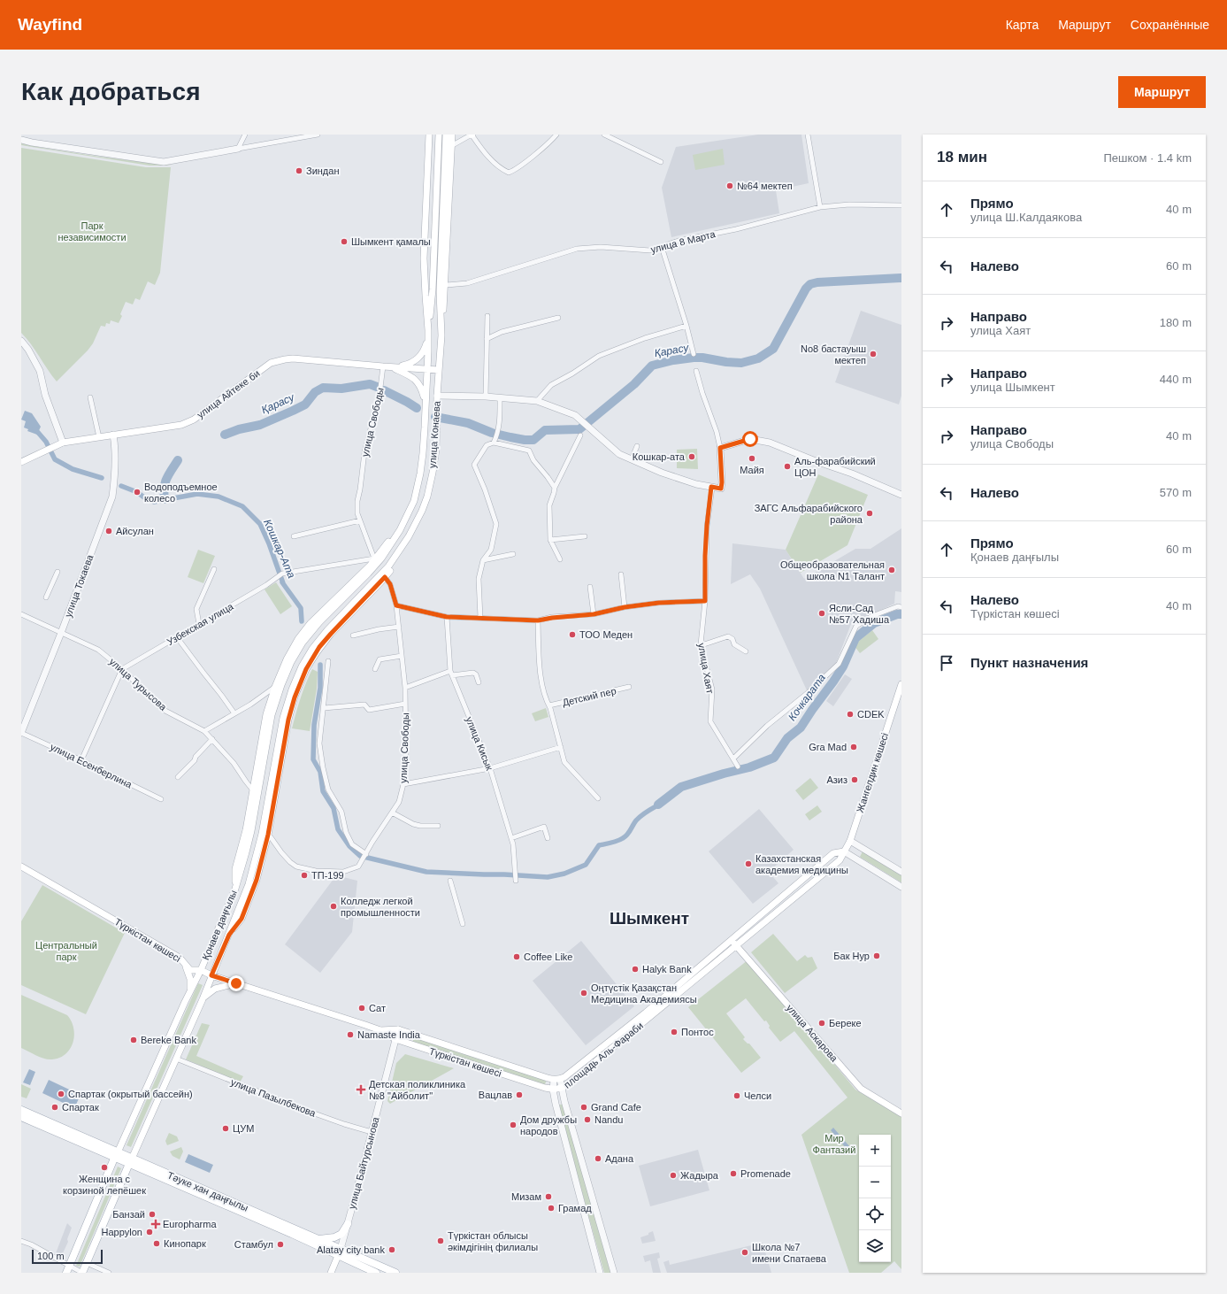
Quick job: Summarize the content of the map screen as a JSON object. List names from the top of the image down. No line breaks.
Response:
{"streets":{"main road":["улица Айтеке би","улица Конаева","Жангелдин көшесі","Қонаев даңғылы","Түркістан көшесі","улица Аскарова","площадь Аль-Фараби","Тәуке хан даңғылы"],"street":["улица 8 Марта","улица Свободы","улица Токаева","Узбекская улица","улица Хаят","улица Турысова","Детский пер","улица Кисык","улица Есенберлина","улица Пазылбекова","улица Байтурсынова"]},"crossings":[["улица Айтеке би","улица Свободы"],["улица Айтеке би","улица Конаева"],["улица Айтеке би","улица Токаева"],["улица Свободы","Узбекская улица"],["улица Конаева","Қонаев даңғылы"],["улица Токаева","улица Турысова"],["улица Токаева","улица Есенберлина"],["Узбекская улица","улица Турысова"],["Жангелдин көшесі","площадь Аль-Фараби"],["Қонаев даңғылы","Түркістан көшесі"],["Қонаев даңғылы","улица Пазылбекова"],["Қонаев даңғылы","Тәуке хан даңғылы"],["Түркістан көшесі","площадь Аль-Фараби"],["Түркістан көшесі","улица Байтурсынова"],["улица Аскарова","площадь Аль-Фараби"],["улица Пазылбекова","улица Байтурсынова"],["улица Байтурсынова","Тәуке хан даңғылы"]],"districts":["Шымкент"],"water":["Қарасу","Кошкар-Ата","Кочкарата"],"parks":["Парк независимости","Центральный парк","Мир Фантазий"],"places":{"other":["Зиндан","№64 мектеп","Шымкент қамалы","No8 бастауыш мектеп","Кошкар-ата","Майя","Аль-фарабийский ЦОН","Водоподъемное колесо","ЗАГС Альфарабийского района","Айсулан","Общеобразовательная школа N1 Талант","Ясли-Сад №57 Хадиша","ТОО Меден","CDEK","Gra Mad","Азиз","Казахстанская академия медицины","ТП-199","Колледж легкой промышленности","Бак Нур","Coffee Like","Halyk Bank","Оңтүстік Қазақстан Медицина Академиясы","Сат","Береке","Понтос","Namaste India","Bereke Bank","Спартак (окрытый бассейн)","Вацлав","Челси","Спартак","Grand Cafe","Nandu","Дом дружбы народов","ЦУМ","Адана","Женщина с корзиной лепёшек","Promenade","Жадыра","Мизам","Грамад","Банзай","Happylon","Түркістан облысы әкімдігінің филиалы","Кинопарк","Стамбул","Alatay city bank","Школа №7 имени Спатаева"],"health":["Детская поликлиника №8 \"Айболит\"","Europharma"]},"scale_bar":"100 m","page":{"header":"Wayfind","nav":["Карта","Маршрут","Сохранённые"],"buttons":"Маршрут","title":"Как добраться","heading":["18 мин","Пешком · 1.4 km"],"list":[["Прямо","улица Ш.Калдаякова","40 m"],["Налево","60 m"],["Направо","улица Хаят","180 m"],["Направо","улица Шымкент","440 m"],["Направо","улица Свободы","40 m"],["Налево","570 m"],["Прямо","Қонаев даңғылы","60 m"],["Налево","Түркістан көшесі","40 m"],"Пункт назначения"],"map_buttons":["+","−"],"scale":"100 m"}}
